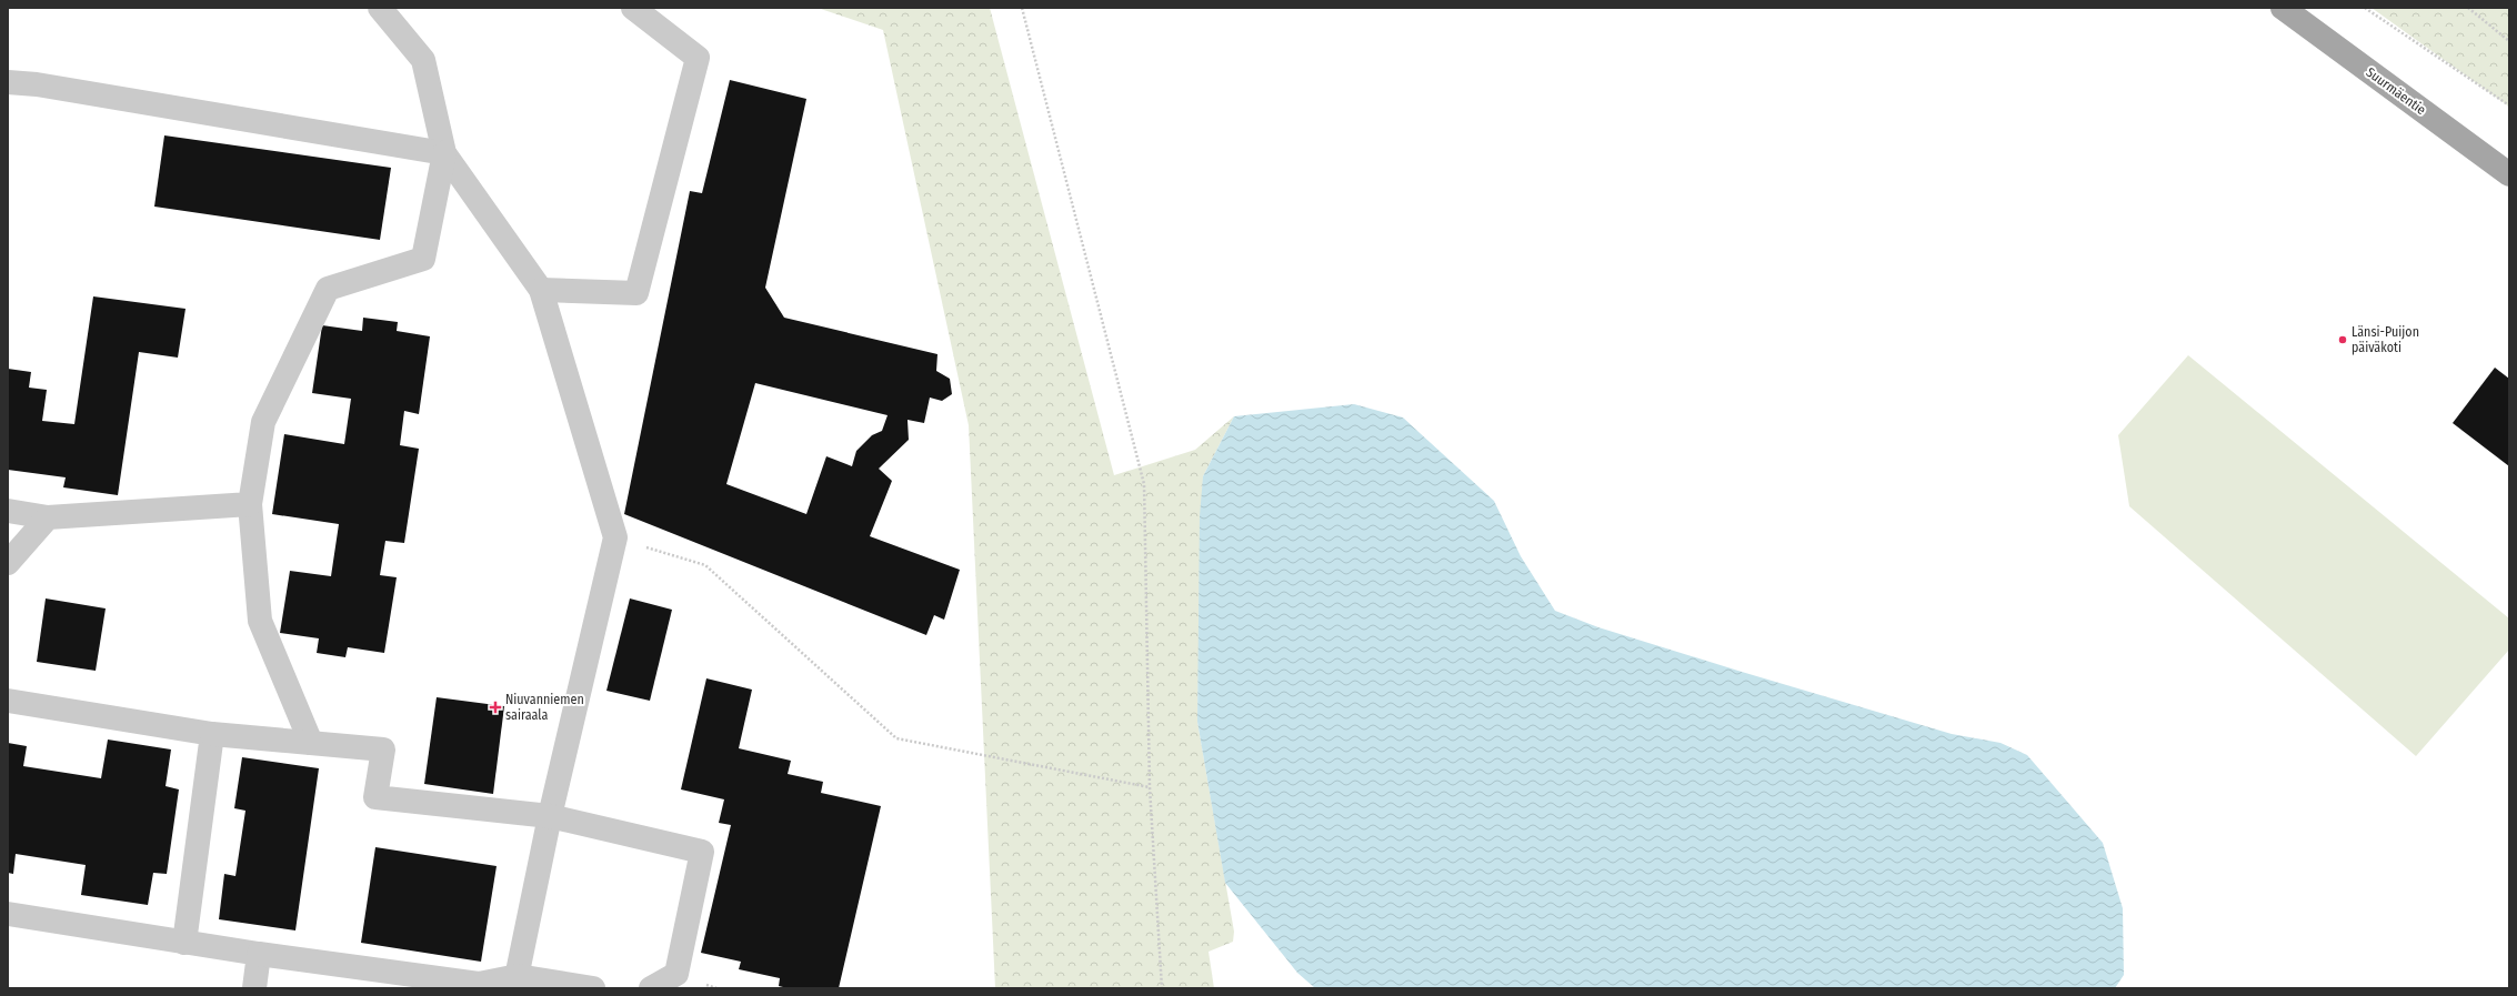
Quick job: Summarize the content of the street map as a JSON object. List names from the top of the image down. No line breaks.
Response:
{"streets":{"main road":["Suurmäentie"]},"places":{"other":["Länsi-Puijon päiväkoti"],"health":["Niuvanniemen sairaala"]}}
